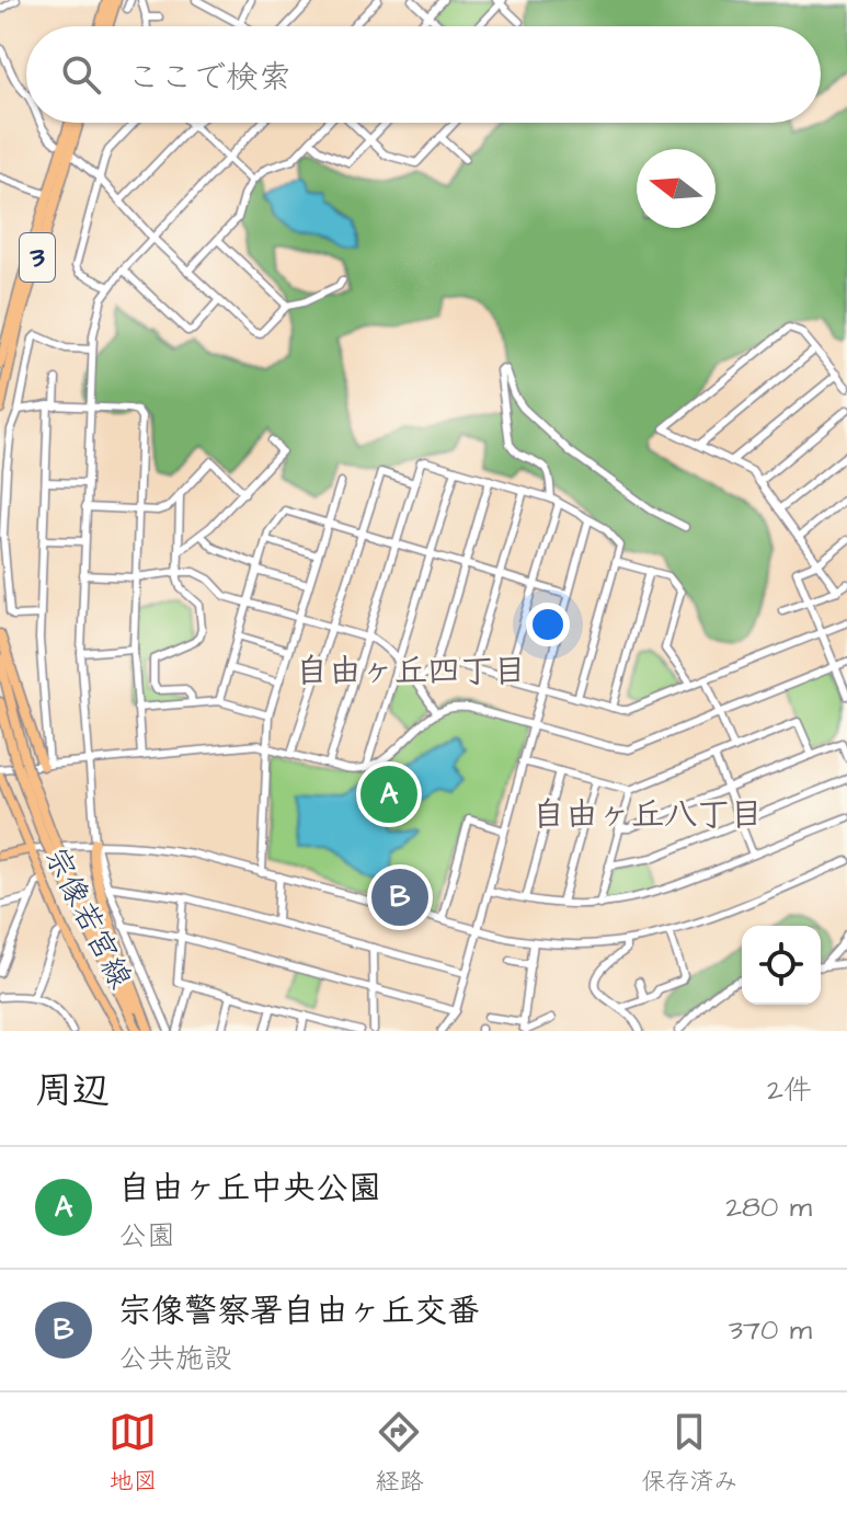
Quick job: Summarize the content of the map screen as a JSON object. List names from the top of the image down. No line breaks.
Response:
{"streets":{"highway":["3"],"main road":["宗像若宮線"]},"districts":["自由ヶ丘四丁目","自由ヶ丘八丁目"],"north":"left","page":{"search":"ここで検索","pins":["A","B"],"heading":["周辺","2件"],"list":[{"mark":"A","name":"自由ヶ丘中央公園","note":"公園","value":"280 m"},{"mark":"B","name":"宗像警察署自由ヶ丘交番","note":"公共施設","value":"370 m"}],"nav":["地図","経路","保存済み"]}}
